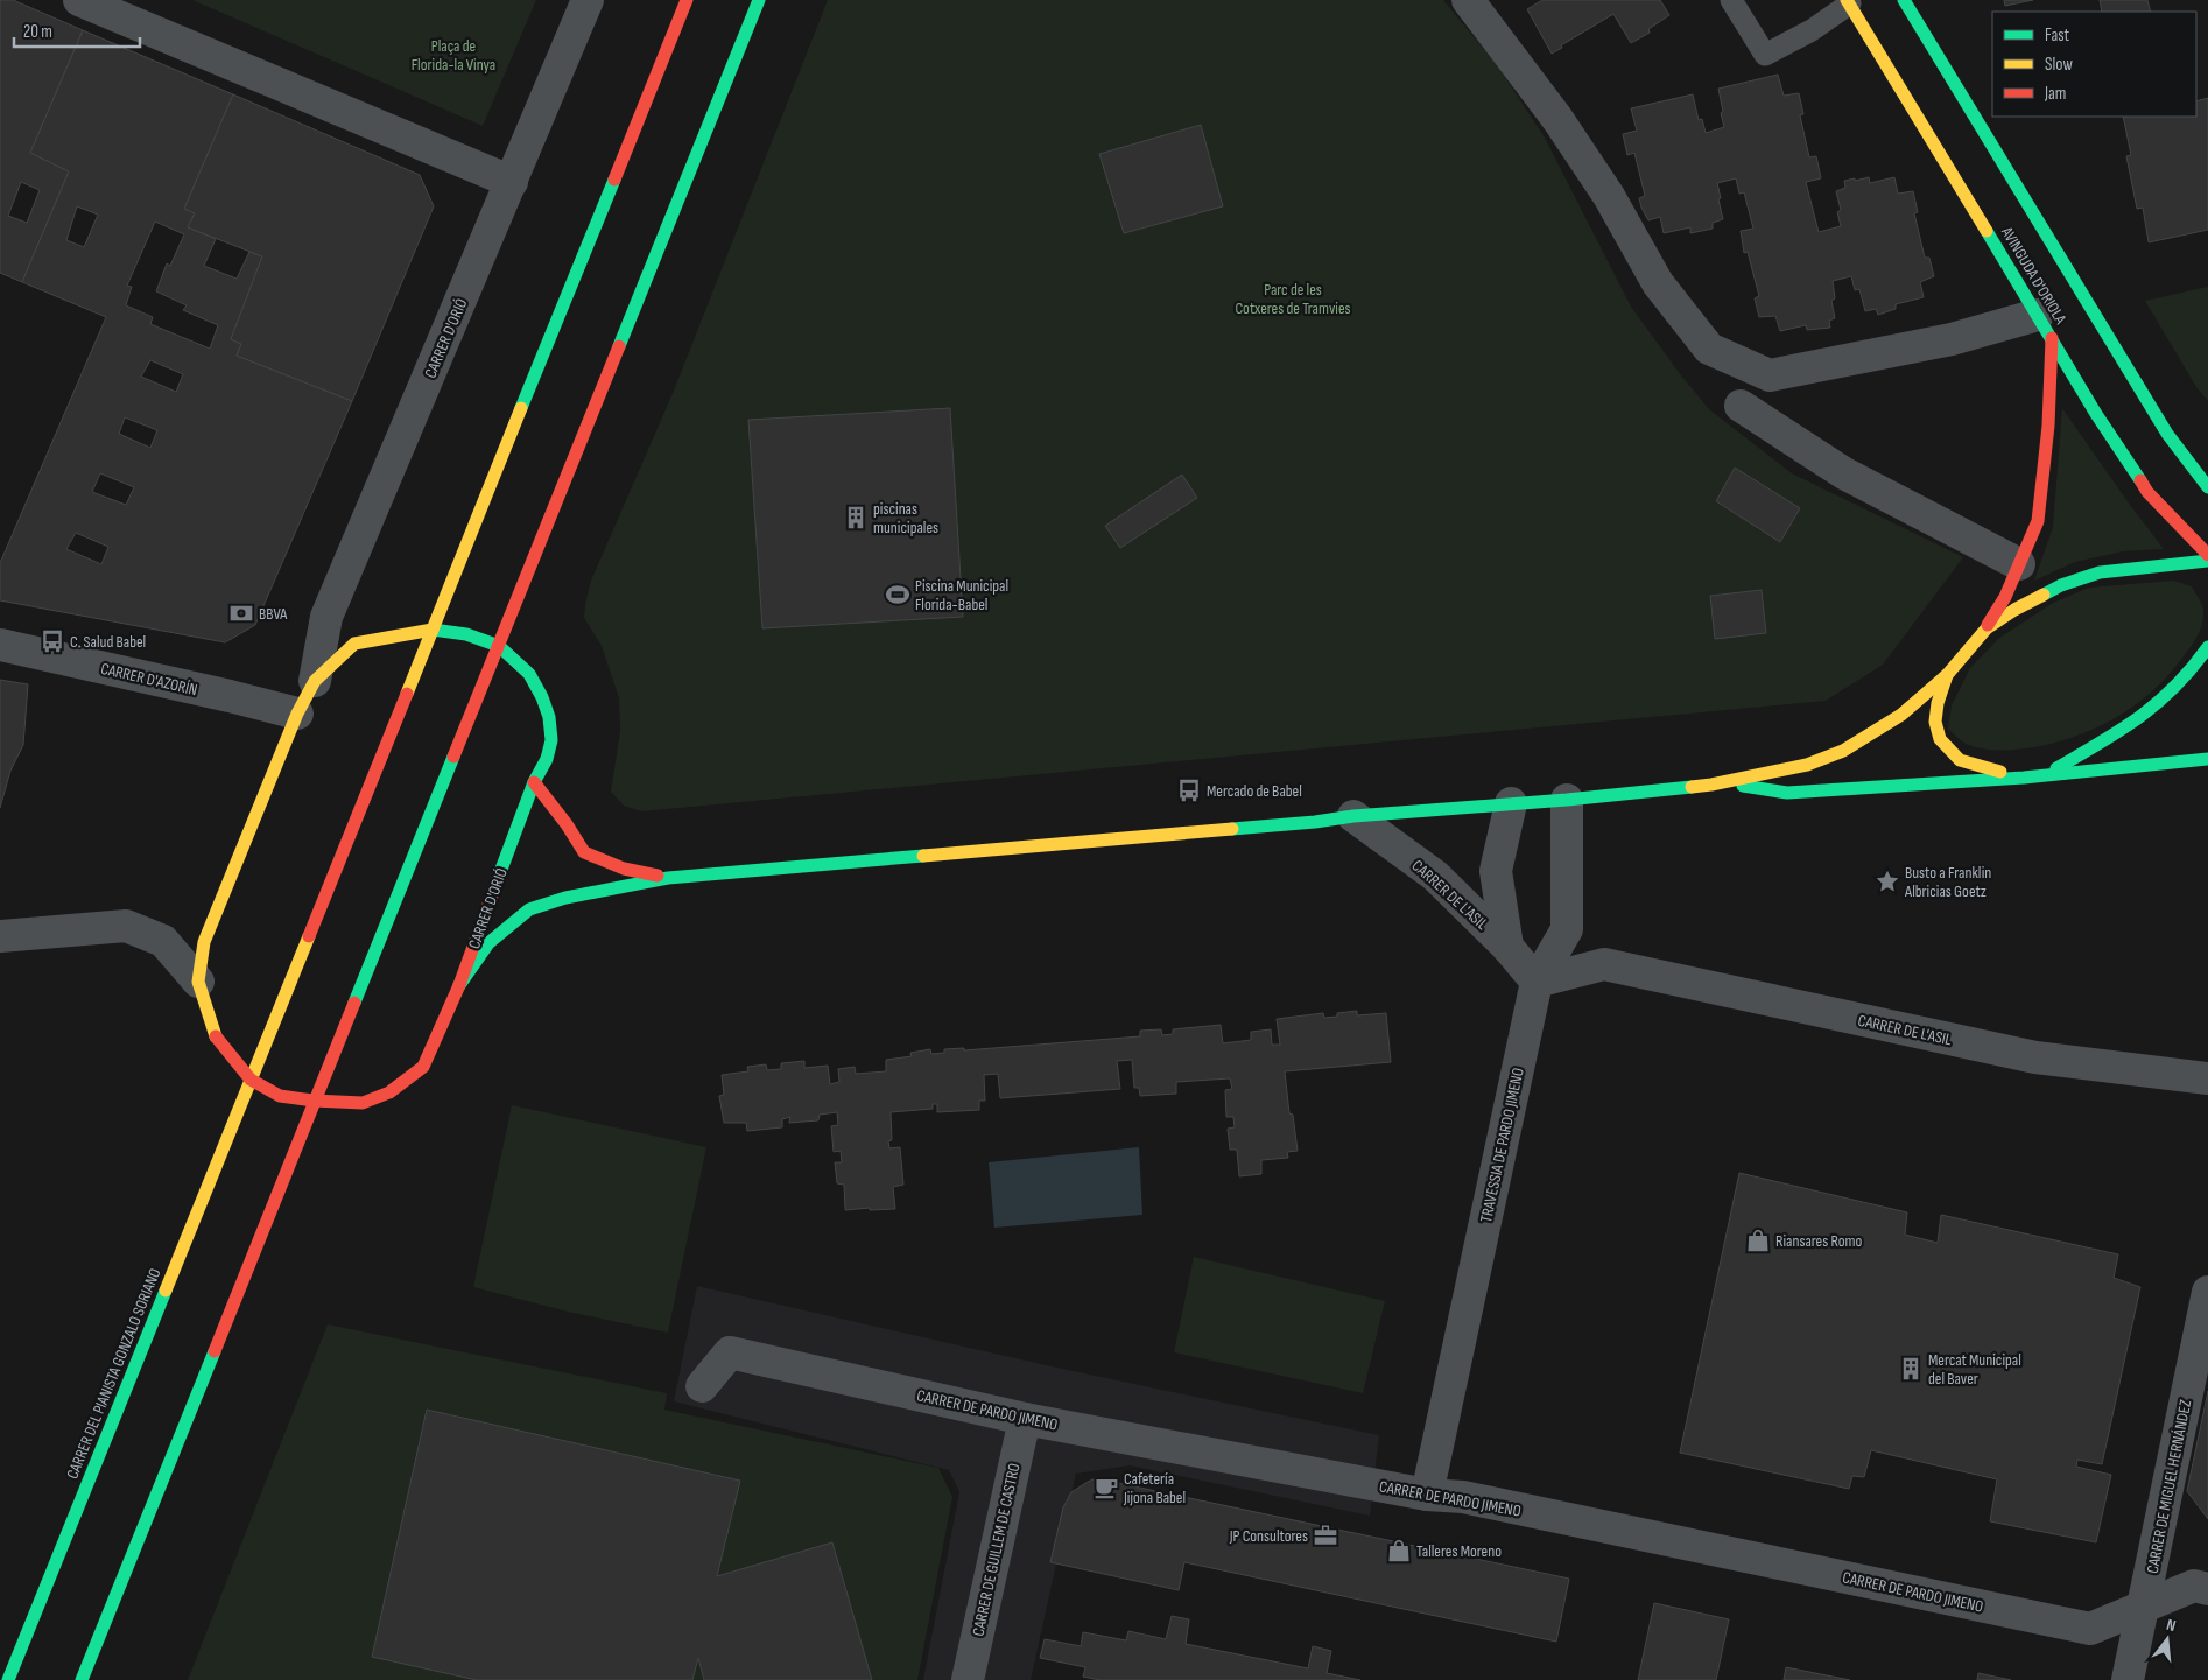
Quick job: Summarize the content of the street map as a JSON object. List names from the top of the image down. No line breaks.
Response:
{"streets":{"main road":["AVINGUDA D'ORIOLA","CARRER D'ORIÓ","CARRER DEL PIANISTA GONZALO SORIANO"],"street":["CARRER D'AZORÍN","CARRER DE L'ASIL","TRAVESSIA DE PARDO JIMENO","CARRER DE PARDO JIMENO","CARRER DE MIGUEL HERNÁNDEZ","CARRER DE GUILLEM DE CASTRO"]},"crossings":[["CARRER D'ORIÓ","CARRER D'AZORÍN"],["CARRER D'ORIÓ","CARRER DEL PIANISTA GONZALO SORIANO"],["CARRER DE L'ASIL","TRAVESSIA DE PARDO JIMENO"],["TRAVESSIA DE PARDO JIMENO","CARRER DE PARDO JIMENO"],["CARRER DE PARDO JIMENO","CARRER DE MIGUEL HERNÁNDEZ"],["CARRER DE PARDO JIMENO","CARRER DE GUILLEM DE CASTRO"]],"parks":["Plaça de Florida-la Vinya","Parc de les Cotxeres de Tramvies"],"places":{"building":["piscinas municipales","Mercat Municipal del Baver"],"sports":["Piscina Municipal Florida-Babel"],"bank":["BBVA"],"bus stop":["C. Salud Babel","Mercado de Babel"],"place":["Busto a Franklin Albricias Goetz"],"shop":["Riansares Romo","Talleres Moreno"],"cafe":["Cafetería Jijona Babel"],"office":["JP Consultores"]},"legend":["Fast","Slow","Jam"],"scale_bar":"20 m","north":"top"}
